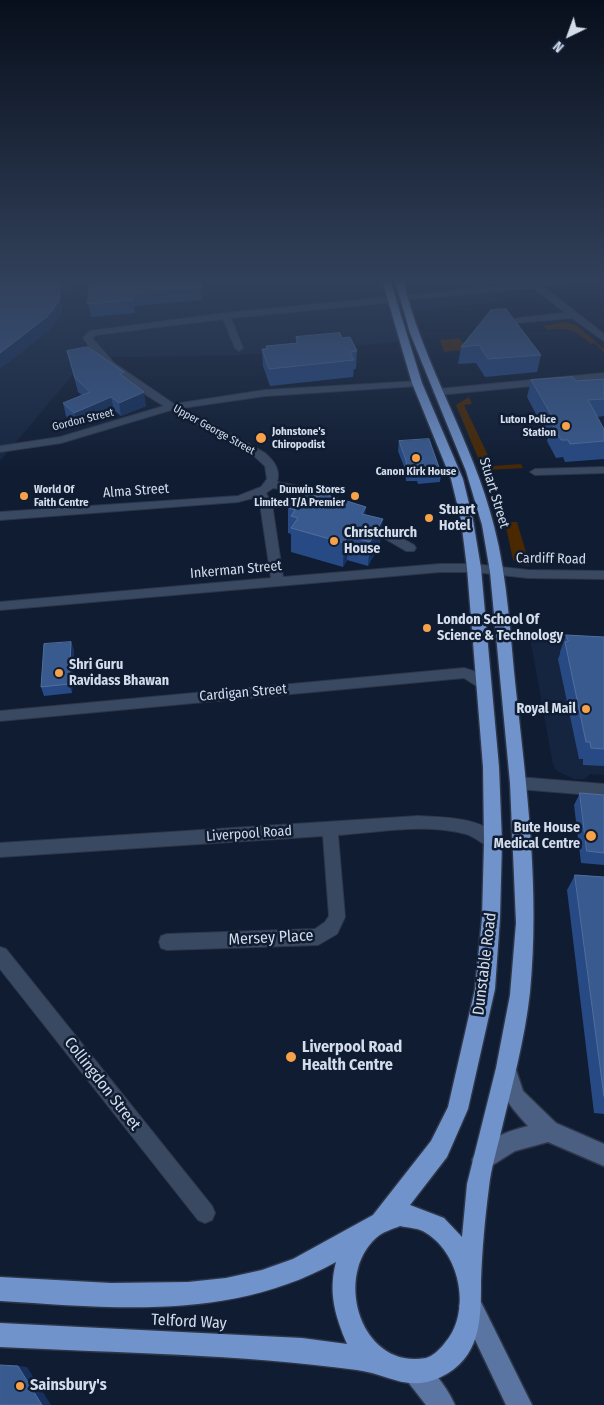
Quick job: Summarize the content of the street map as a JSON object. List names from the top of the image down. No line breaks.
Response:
{"streets":{"highway":["Stuart Street","Dunstable Road","Telford Way"],"street":["Gordon Street","Upper George Street","Alma Street","Cardiff Road","Inkerman Street","Cardigan Street","Liverpool Road","Mersey Place","Collingdon Street"]},"crossings":[["Gordon Street","Upper George Street"],["Stuart Street","Cardiff Road"],["Stuart Street","Inkerman Street"],["Cardiff Road","Inkerman Street"],["Cardigan Street","Dunstable Road"],["Liverpool Road","Mersey Place"],["Liverpool Road","Dunstable Road"],["Dunstable Road","Telford Way"]],"places":["Luton Police Station","Johnstone's Chiropodist","Canon Kirk House","World Of Faith Centre","Dunwin Stores Limited T/A Premier","Stuart Hotel","Christchurch House","London School Of Science & Technology","Shri Guru Ravidass Bhawan","Royal Mail","Bute House Medical Centre","Liverpool Road Health Centre","Sainsbury's"],"north":"bottom left"}
